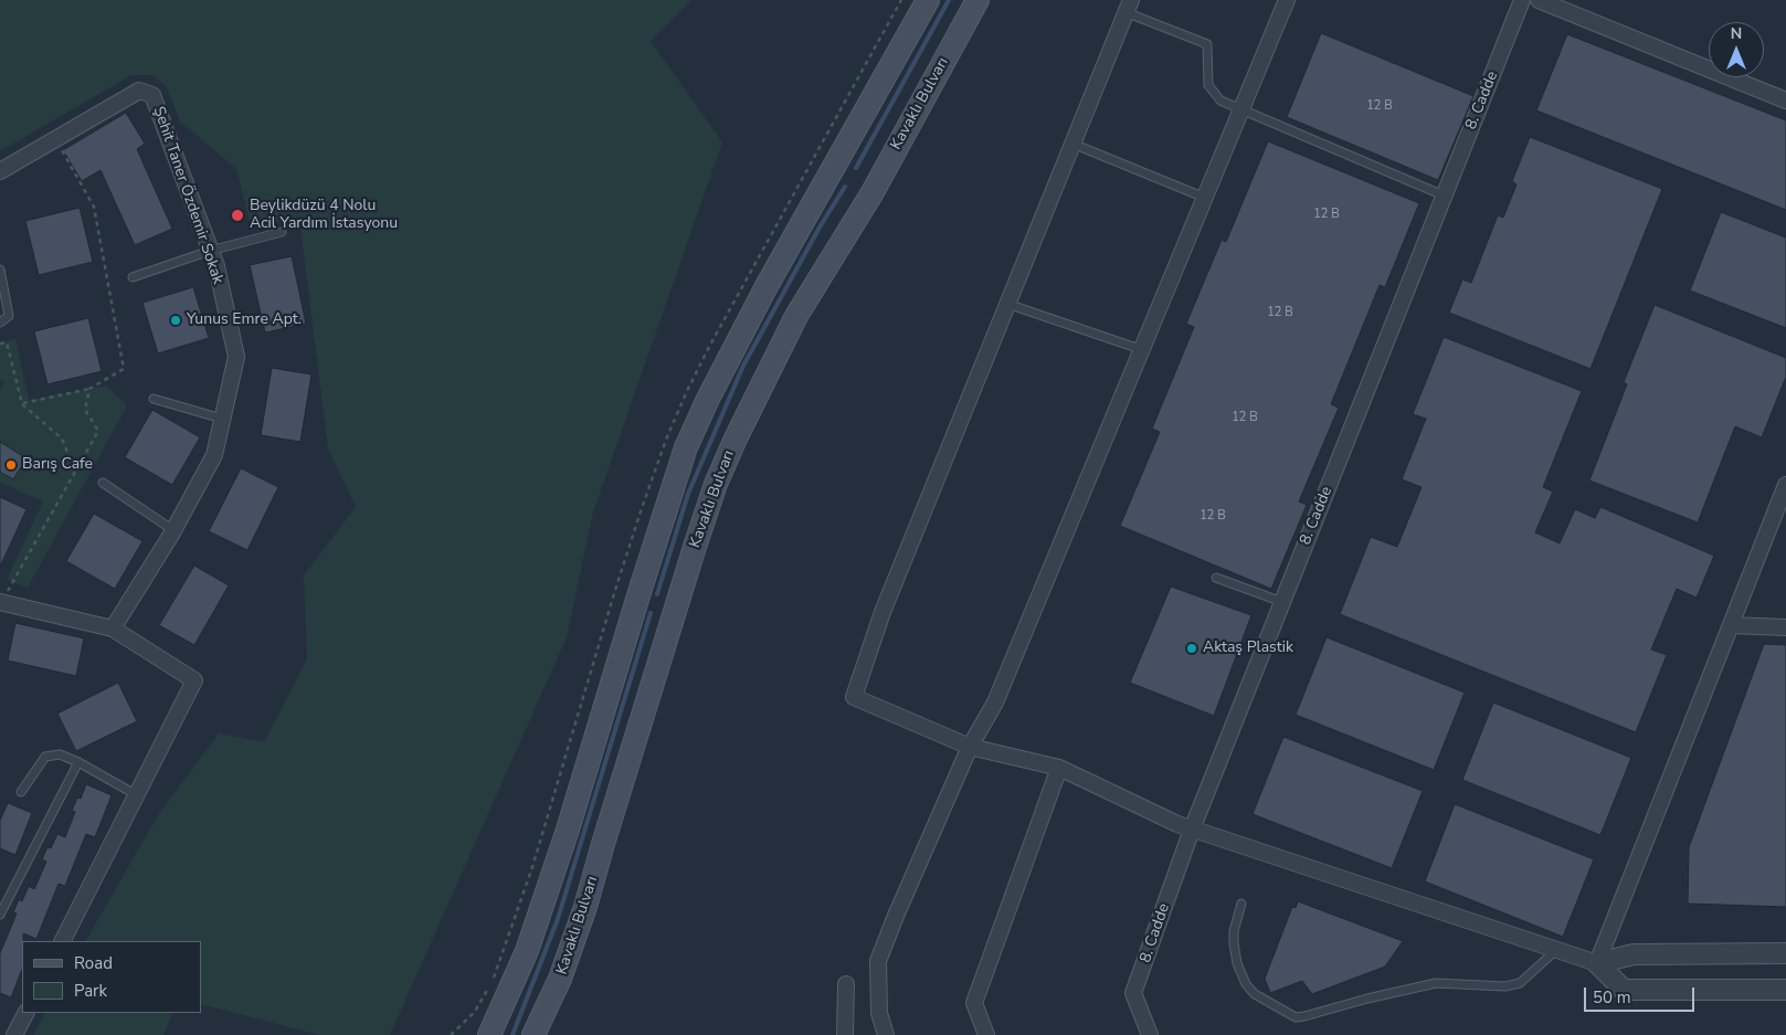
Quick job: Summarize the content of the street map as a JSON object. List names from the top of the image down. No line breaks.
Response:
{"streets":{"main road":["Kavaklı Bulvarı"],"street":["8. Cadde","Şehit Taner Özdemir Sokak"]},"places":["Beylikdüzü 4 Nolu Acil Yardım İstasyonu","Yunus Emre Apt.","Barış Cafe","Aktaş Plastik"],"house_numbers":["12 B","12 B","12 B","12 B","12 B"],"legend":["Road","Park"],"scale_bar":"50 m","north":"top"}
